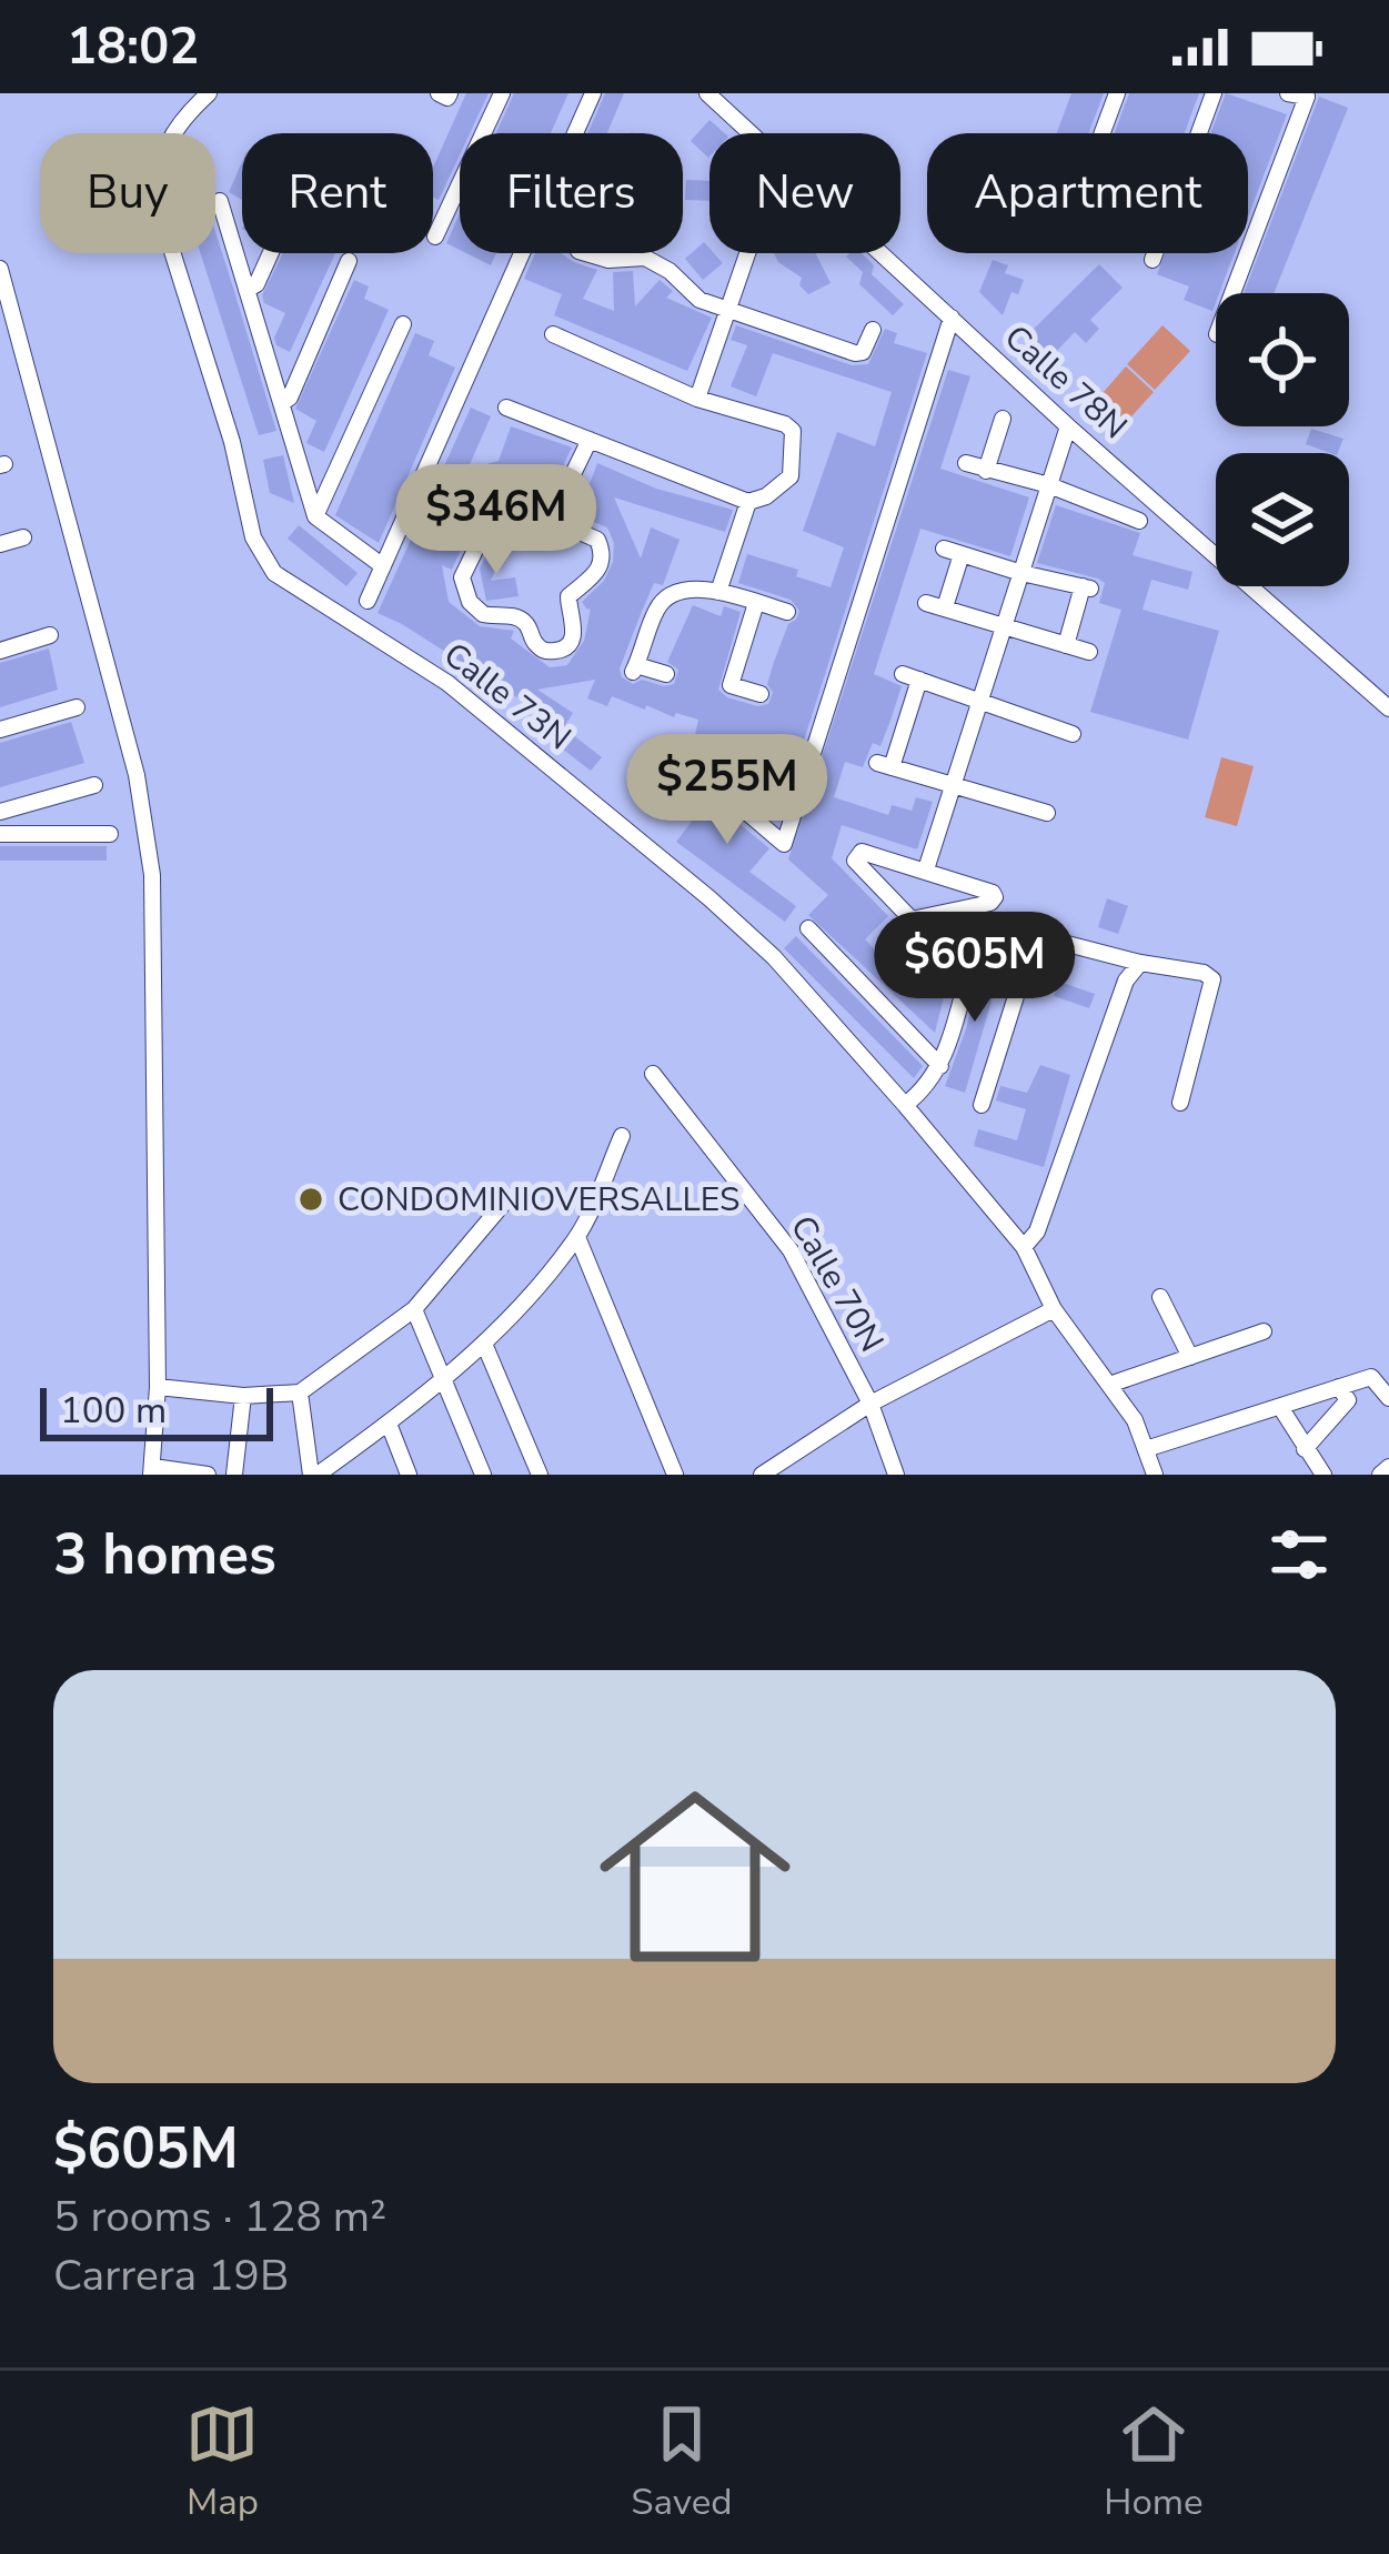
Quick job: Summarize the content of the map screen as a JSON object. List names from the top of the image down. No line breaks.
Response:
{"streets":{"street":["Calle 78N","Calle 73N","Calle 70N"]},"places":["CONDOMINIOVERSALLES"],"scale_bar":"100 m","page":{"status":"18:02","chip":["Buy","Rent","Filters","New","Apartment"],"price":["$346M","$255M","$605M"],"scale":"100 m","heading":"3 homes","list":[{"name":"$605M","note":"5 rooms · 128 m² · Carrera 19B"}],"tabs":["Map","Saved","Home"]}}
